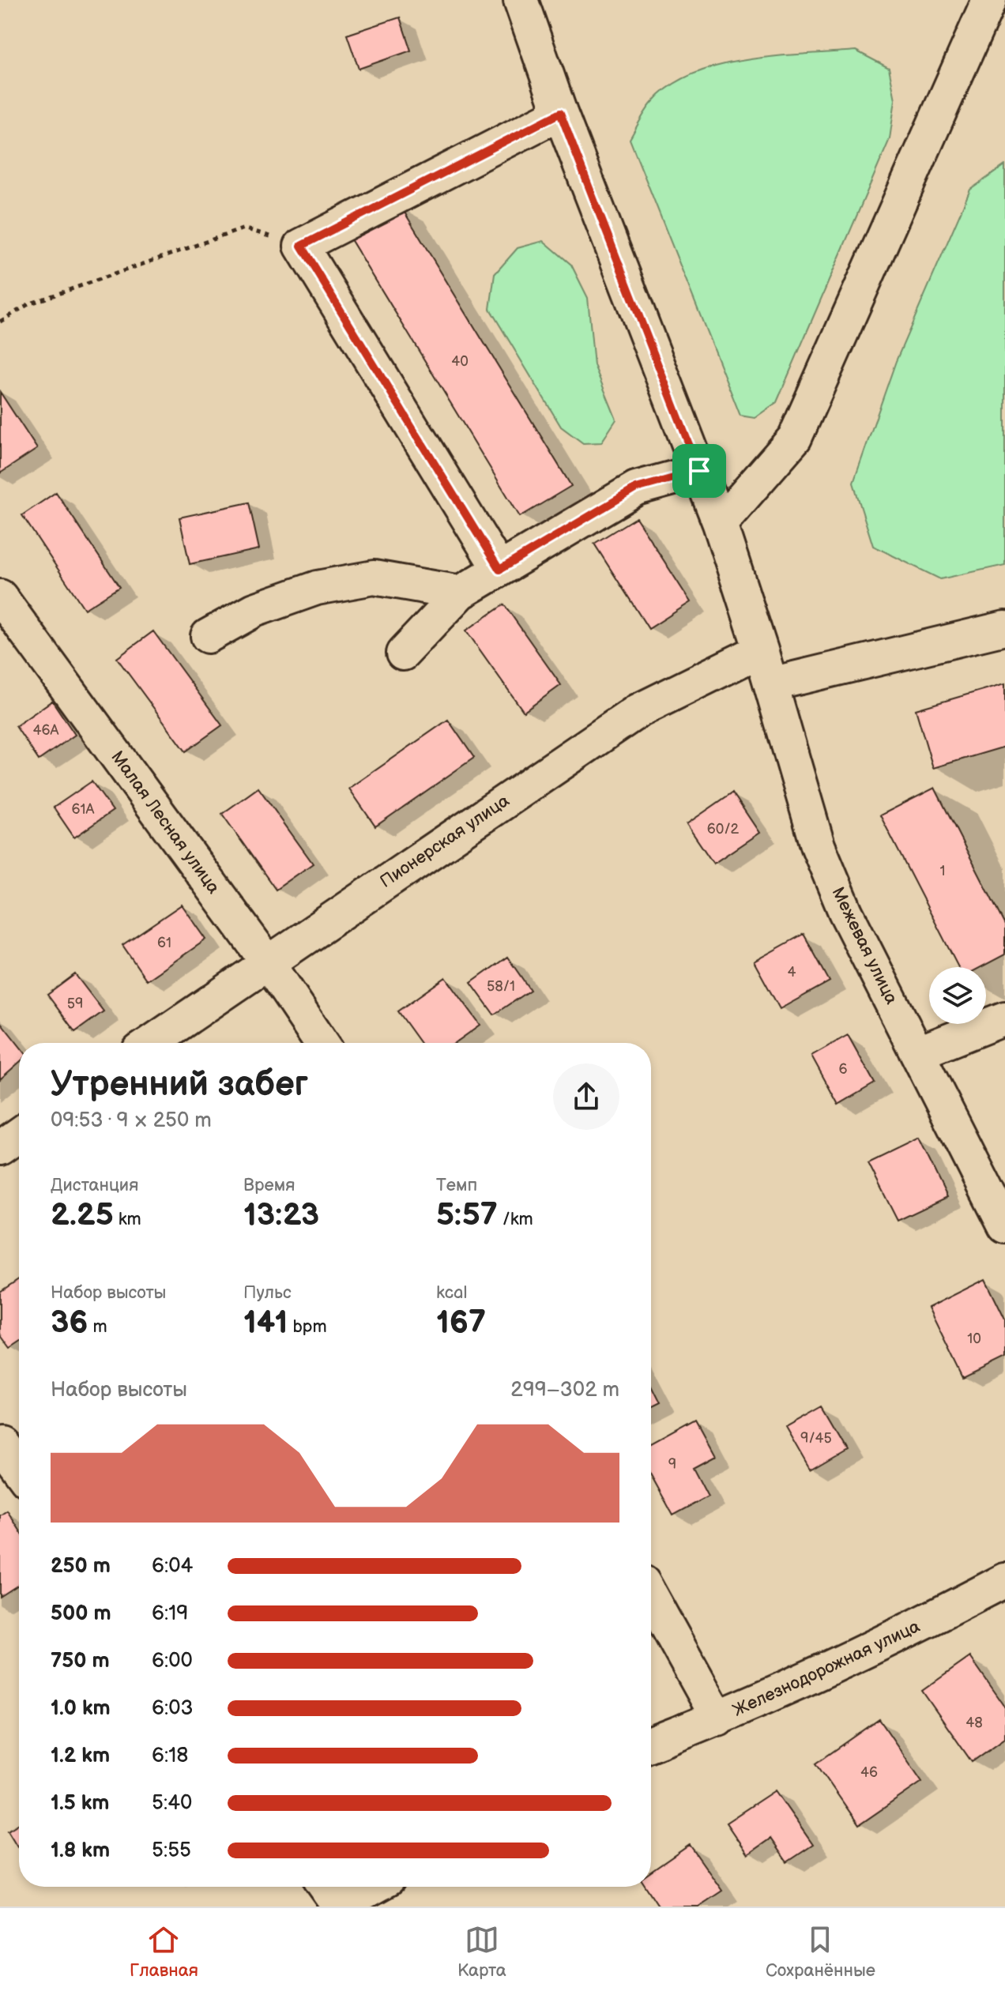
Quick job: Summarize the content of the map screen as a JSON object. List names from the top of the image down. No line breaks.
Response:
{"streets":{"street":["Малая Лесная улица","Пионерская улица","Межевая улица","Железнодорожная улица"]},"crossings":[["Малая Лесная улица","Пионерская улица"],["Пионерская улица","Межевая улица"]],"house_numbers":["40","46А","61А","60/2","1","61","4","58/1","59","6","10","9/45","9","48","46"],"page":{"heading":["Утренний забег","09:53 · 9 × 250 m"],"stats":[["Дистанция","2.25 km"],["Время","13:23"],["Темп","5:57 /km"],["Набор высоты","36 m"],["Пульс","141 bpm"],["kcal","167"]],"chart":["Набор высоты","299–302 m"],"list":[{"name":"250 m","note":"6:04"},{"name":"500 m","note":"6:19"},{"name":"750 m","note":"6:00"},{"name":"1.0 km","note":"6:03"},{"name":"1.2 km","note":"6:18"},{"name":"1.5 km","note":"5:40"},{"name":"1.8 km","note":"5:55"}],"tabs":["Главная","Карта","Сохранённые"]}}
